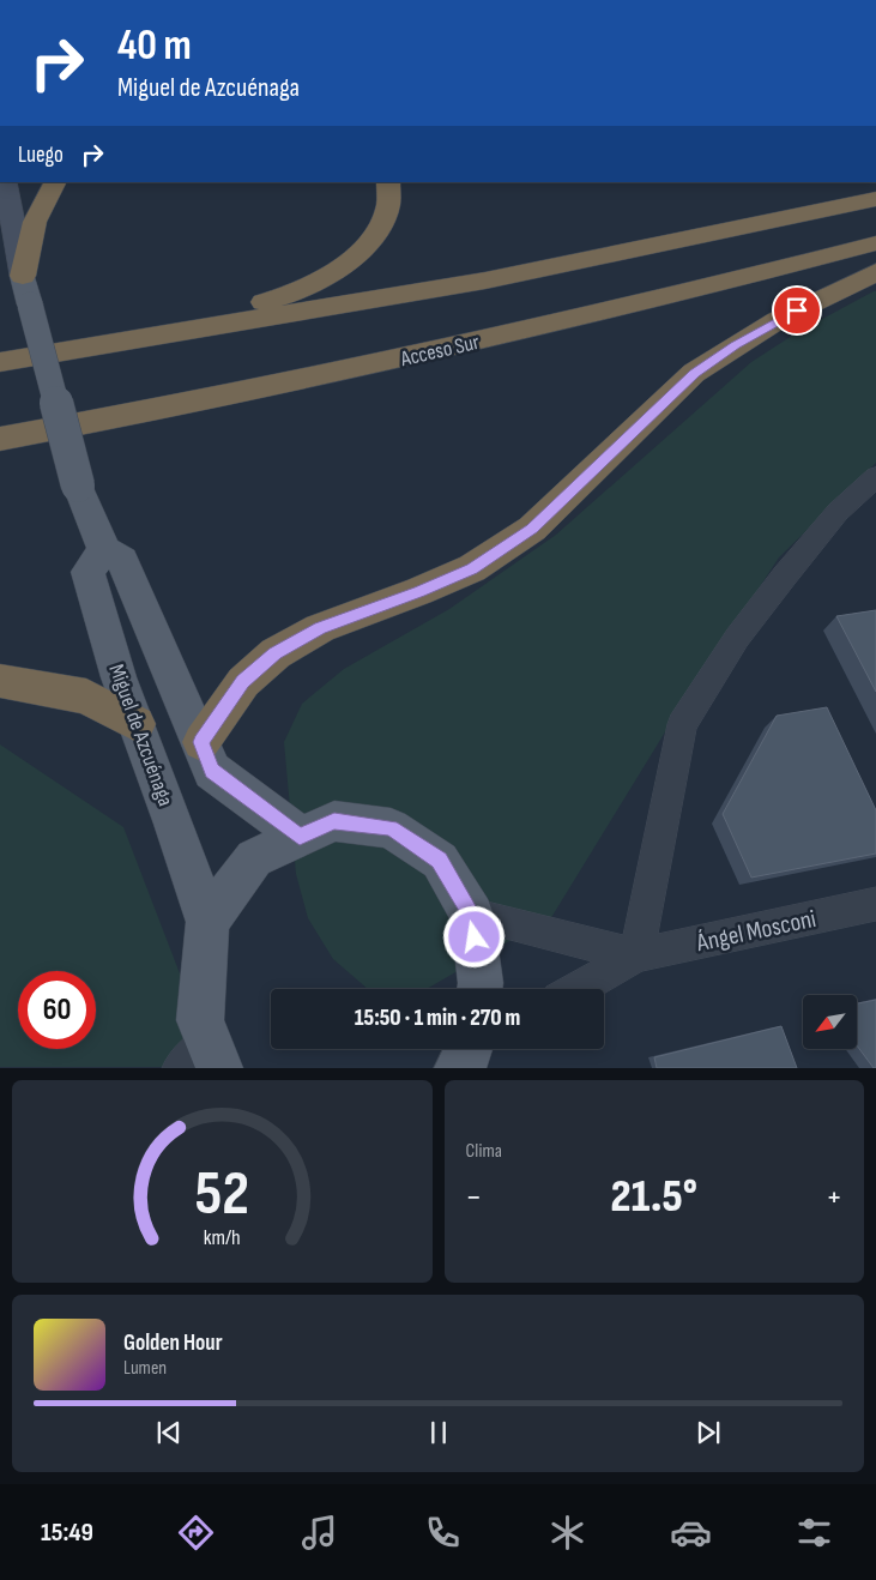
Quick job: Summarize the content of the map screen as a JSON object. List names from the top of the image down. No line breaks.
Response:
{"streets":{"highway":["Acceso Sur"],"main road":["Miguel de Azcuénaga"],"street":["Ángel Mosconi"]},"north":"bottom left","page":{"turn":["40 m","Miguel de Azcuénaga"],"then":"Luego","limit":"60","trip":"15:50 · 1 min · 270 m","tile":"Clima","heat":["−","21.5°","+"],"song":["Golden Hour","Lumen"],"tabs":"15:49","gauge":["52","km/h"]}}
